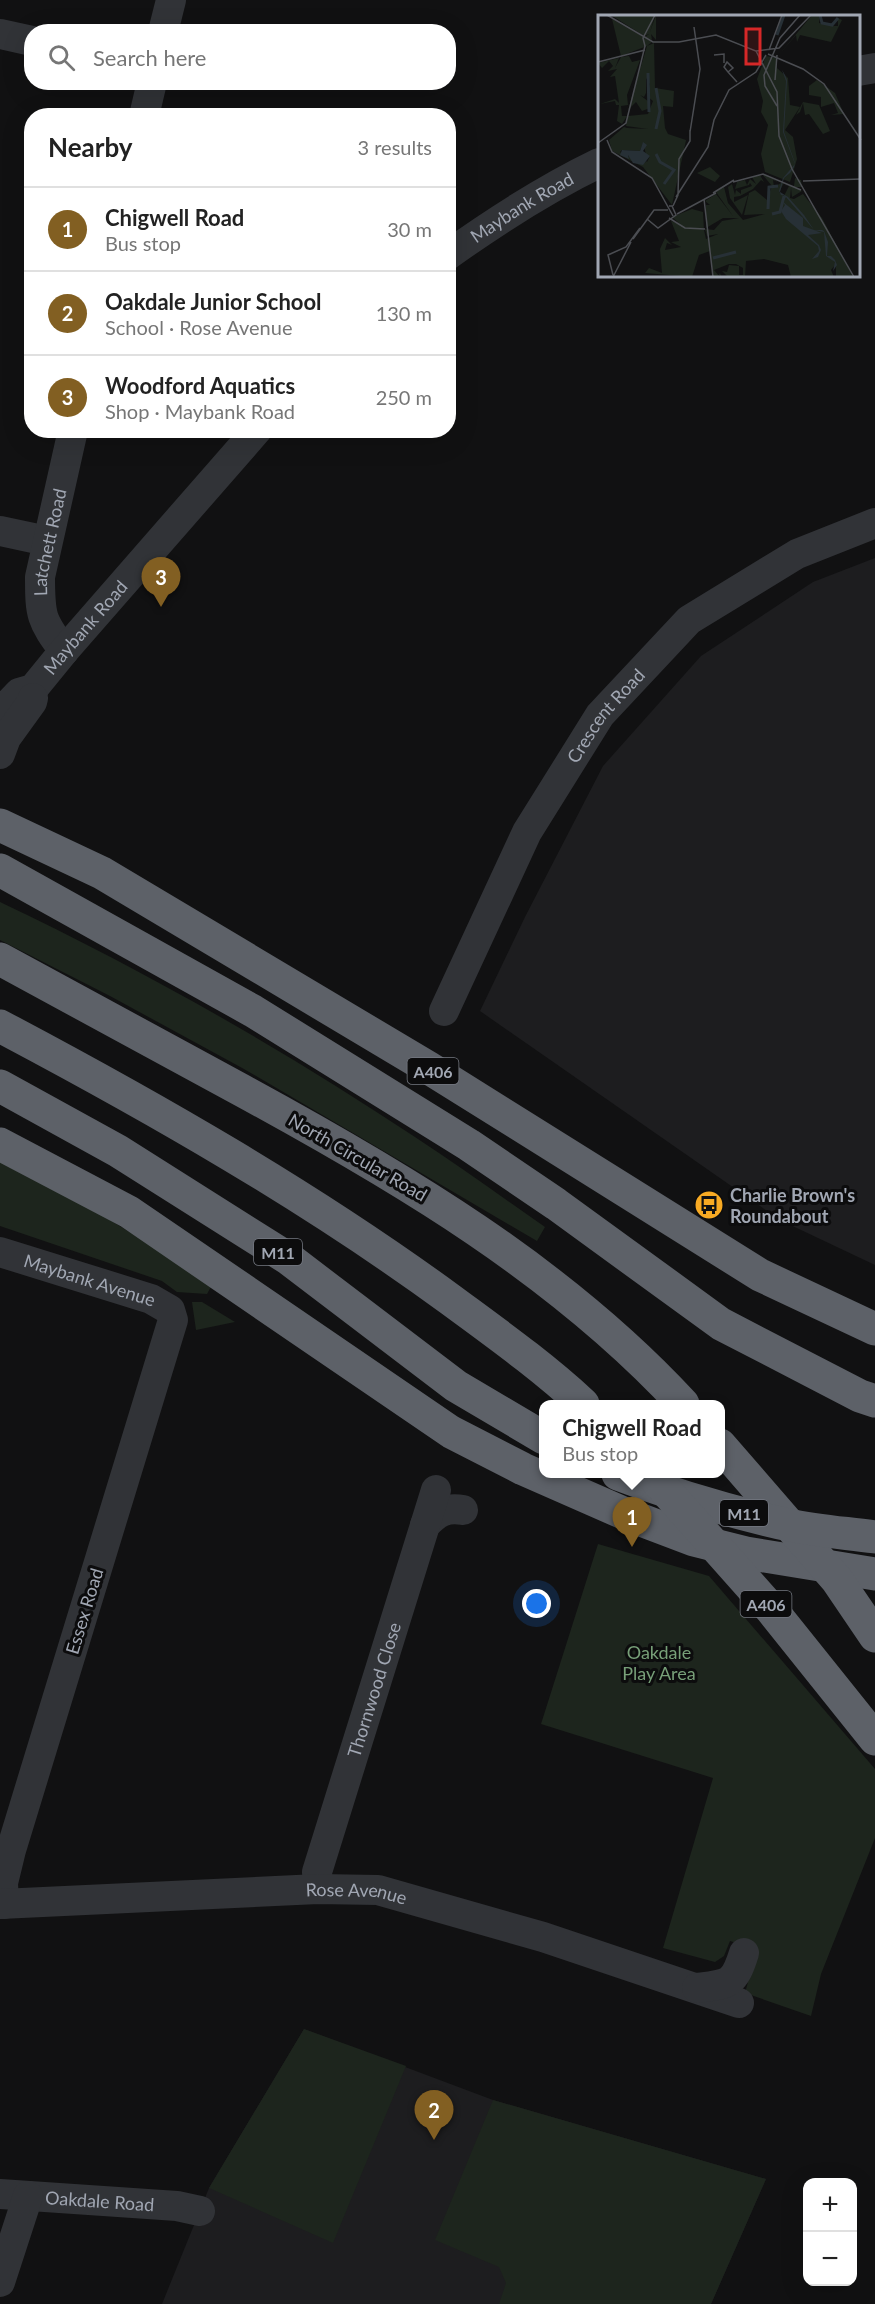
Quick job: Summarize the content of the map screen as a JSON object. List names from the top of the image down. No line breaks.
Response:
{"streets":{"highway":["A406","North Circular Road","M11"],"street":["Maybank Road","Latchett Road","Crescent Road","Maybank Avenue","Essex Road","Thornwood Close","Rose Avenue","Oakdale Road"]},"crossings":[["Maybank Road","Latchett Road"],["Maybank Avenue","Essex Road"],["Essex Road","Rose Avenue"],["Thornwood Close","Rose Avenue"]],"parks":["Oakdale Play Area"],"places":{"bus stop":["Charlie Brown's Roundabout"]},"page":{"search":"Search here","heading":["Nearby","3 results"],"list":[{"mark":"1","name":"Chigwell Road","note":"Bus stop","value":"30 m"},{"mark":"2","name":"Oakdale Junior School","note":"School · Rose Avenue","value":"130 m"},{"mark":"3","name":"Woodford Aquatics","note":"Shop · Maybank Road","value":"250 m"}],"pins":["3","1","2"],"popup":["Chigwell Road","Bus stop"],"map_buttons":["+","−"]}}
